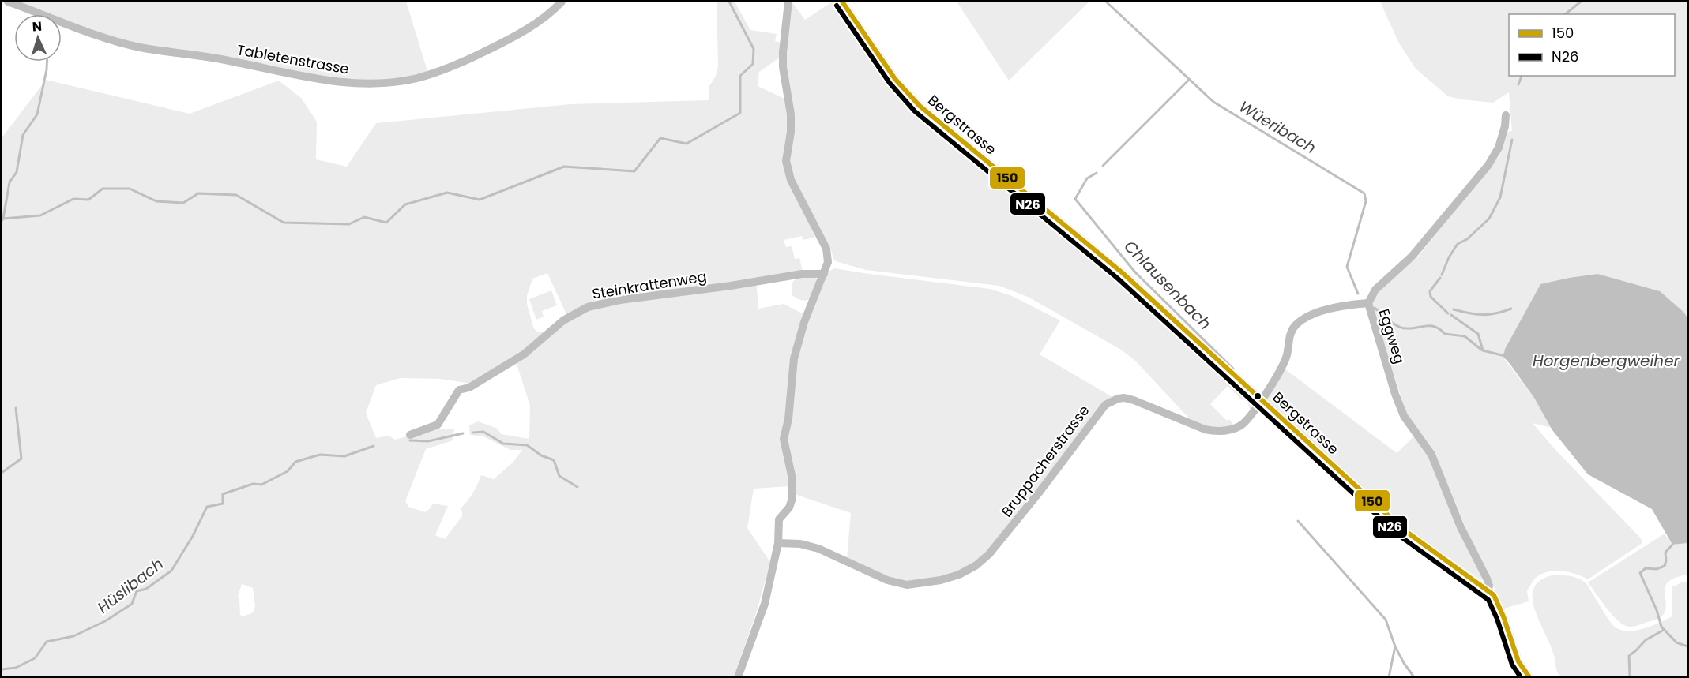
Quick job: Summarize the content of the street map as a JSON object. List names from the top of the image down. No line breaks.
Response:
{"streets":{"street":["Tabletenstrasse","Bergstrasse","Steinkrattenweg","Eggweg","Bruppacherstrasse"]},"crossings":[["Bergstrasse","Eggweg"],["Bergstrasse","Bruppacherstrasse"],["Eggweg","Bruppacherstrasse"]],"water":["Wüeribach","Chlausenbach","Horgenbergweiher","Hüslibach"],"lines":["transit line 150","transit line N26"],"legend":["150","N26"],"north":"top"}
